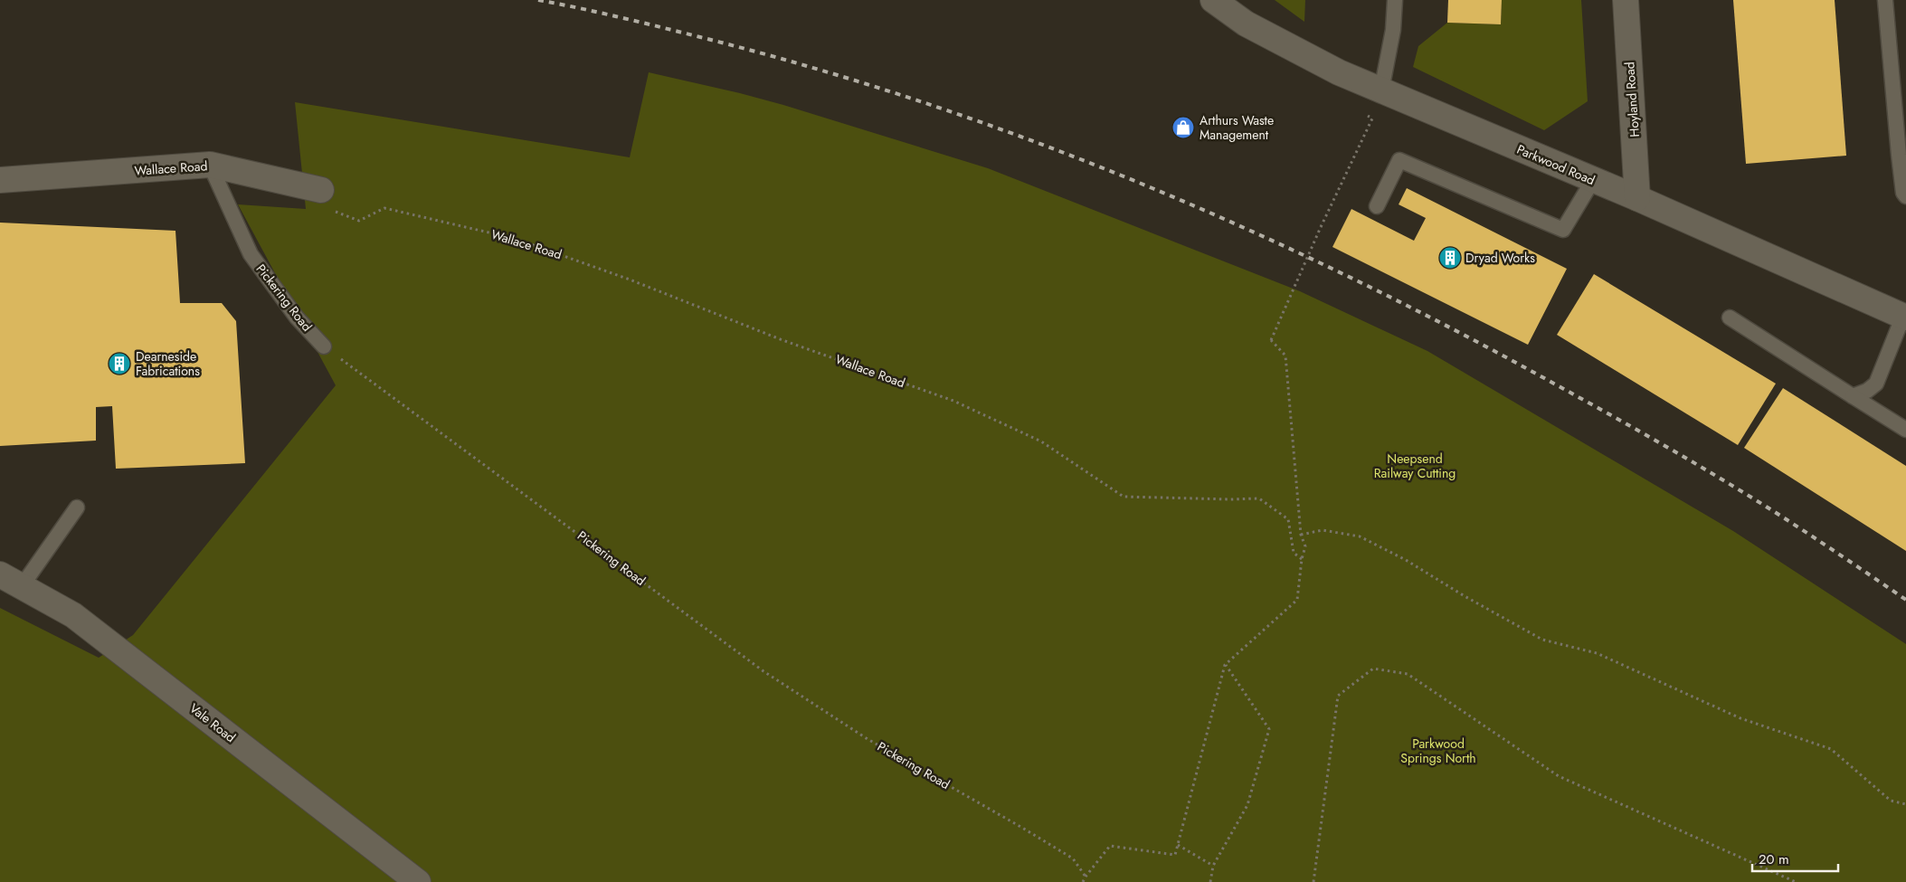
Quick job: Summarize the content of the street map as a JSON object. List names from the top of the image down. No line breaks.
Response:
{"streets":{"street":["Hoyland Road","Parkwood Road","Wallace Road","Vale Road"],"lane":["Pickering Road"]},"crossings":[["Hoyland Road","Parkwood Road"],["Wallace Road","Pickering Road"]],"parks":["Neepsend Railway Cutting","Parkwood Springs North"],"places":{"shop":["Arthurs Waste Management"],"building":["Dryad Works","Dearneside Fabrications"]},"scale_bar":"20 m"}
